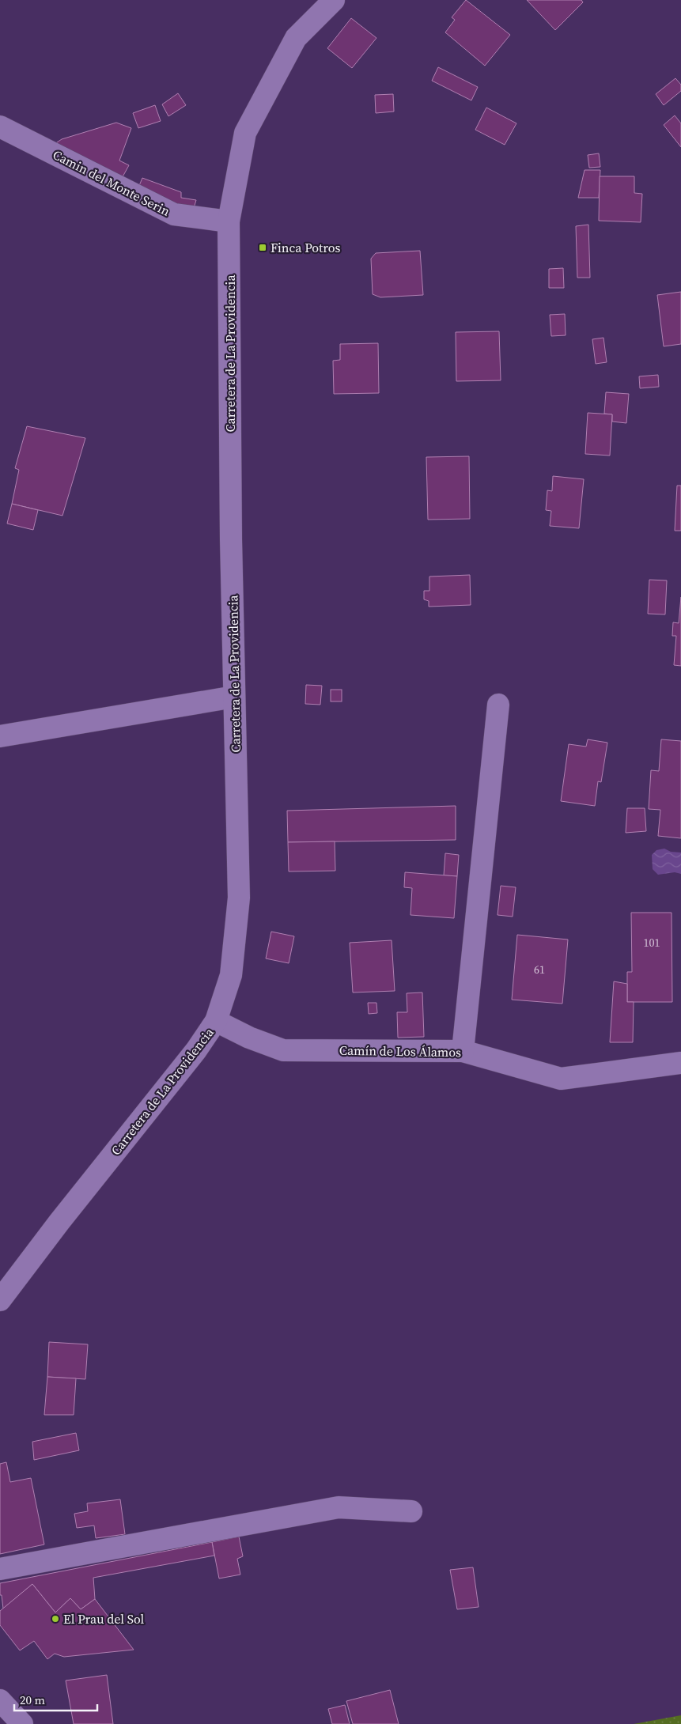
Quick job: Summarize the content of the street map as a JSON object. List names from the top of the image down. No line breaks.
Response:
{"streets":{"street":["Camin del Monte Serin","Carretera de La Providencia","Camín de Los Álamos"]},"crossings":[["Camin del Monte Serin","Carretera de La Providencia"],["Carretera de La Providencia","Camín de Los Álamos"]],"places":{"transit":["Finca Potros"],"other":["El Prau del Sol"]},"house_numbers":["101","61"],"scale_bar":"20 m"}
